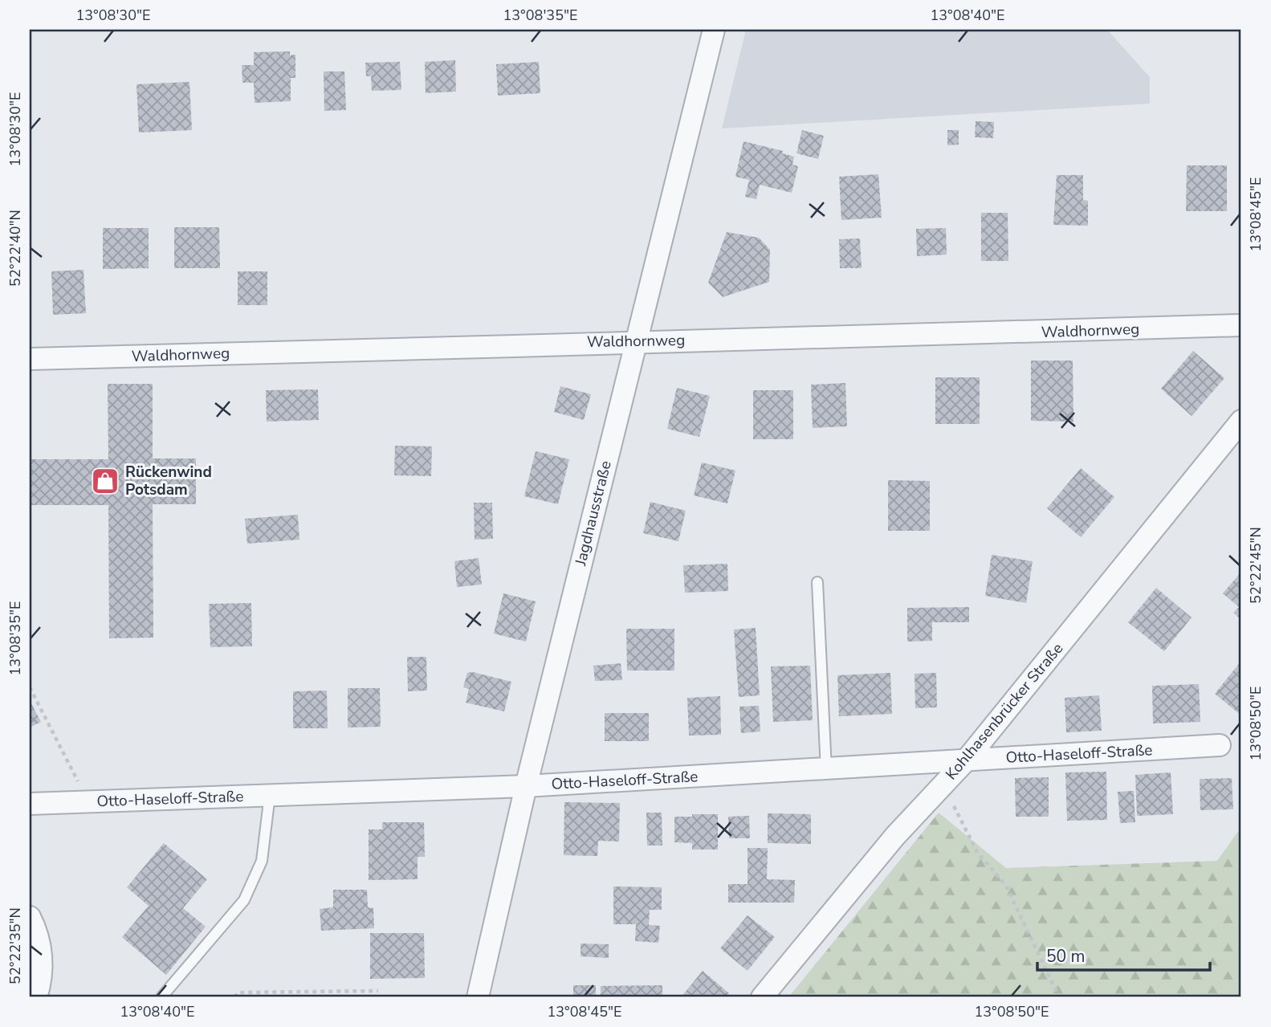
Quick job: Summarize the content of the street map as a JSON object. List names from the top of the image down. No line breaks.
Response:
{"streets":{"street":["Waldhornweg","Jagdhausstraße","Kohlhasenbrücker Straße","Otto-Haseloff-Straße"]},"crossings":[["Waldhornweg","Jagdhausstraße"],["Jagdhausstraße","Otto-Haseloff-Straße"],["Kohlhasenbrücker Straße","Otto-Haseloff-Straße"]],"places":{"shop":["Rückenwind Potsdam"]},"scale_bar":"50 m","coordinates":["13°08'30\"E","13°08'35\"E","13°08'40\"E","13°08'45\"E","52°22'40\"N","52°22'45\"N","13°08'50\"E","52°22'35\"N"]}
